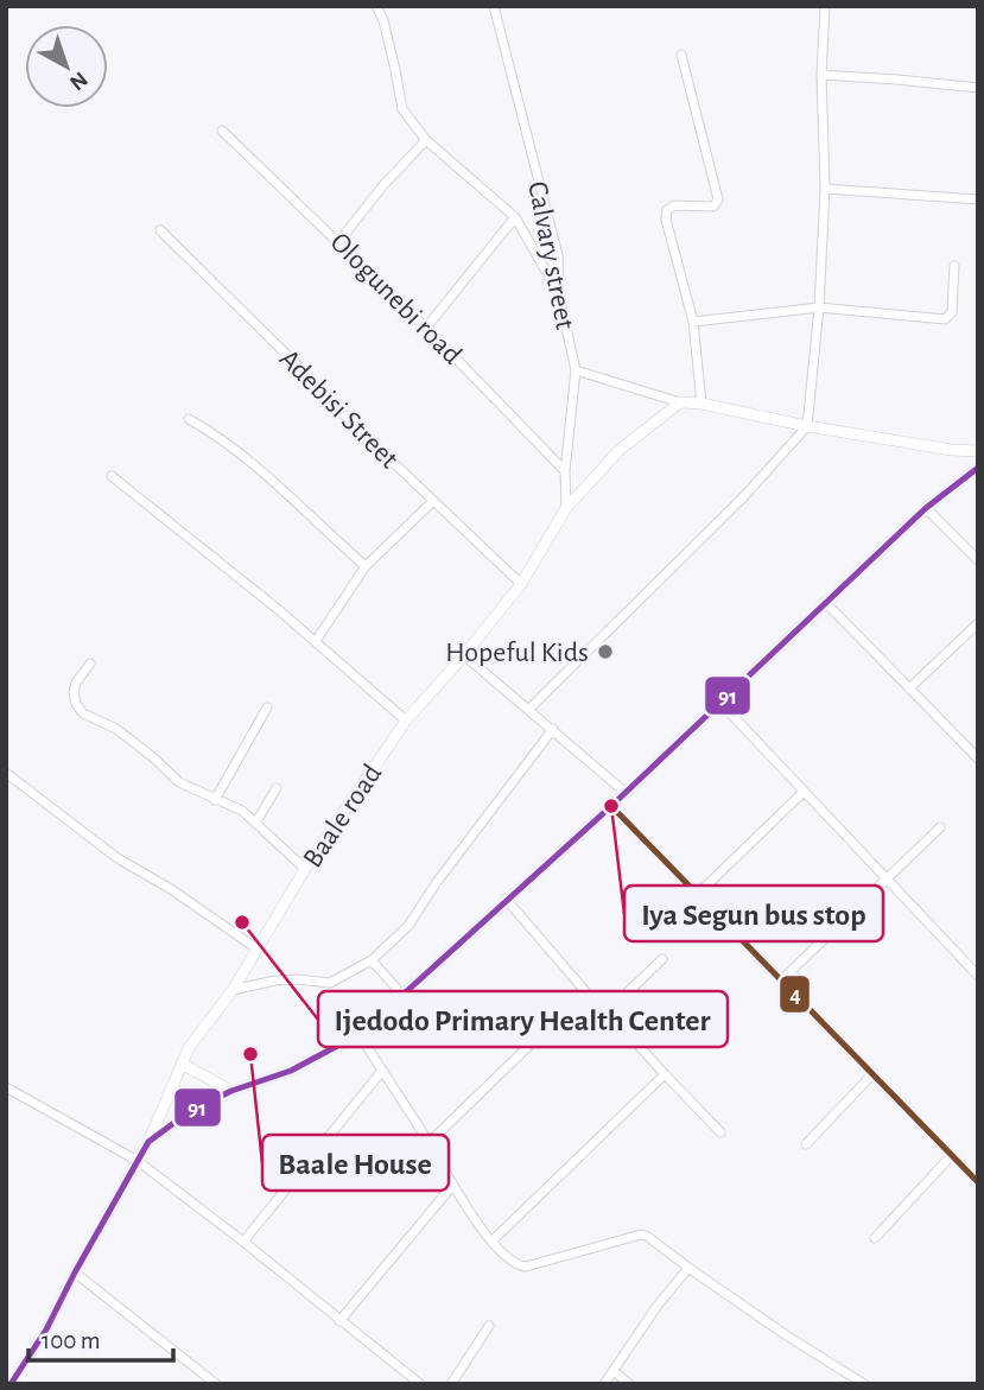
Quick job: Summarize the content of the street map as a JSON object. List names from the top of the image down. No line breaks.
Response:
{"streets":{"street":["Calvary street","Ologunebi road","Adebisi Street","Baale road"]},"crossings":[["Calvary street","Ologunebi road"],["Calvary street","Baale road"],["Adebisi Street","Baale road"]],"places":["Hopeful Kids","Iya Segun bus stop","Ijedodo Primary Health Center","Baale House"],"lines":["transit line 91","transit line 4"],"scale_bar":"100 m","north":"bottom right"}
